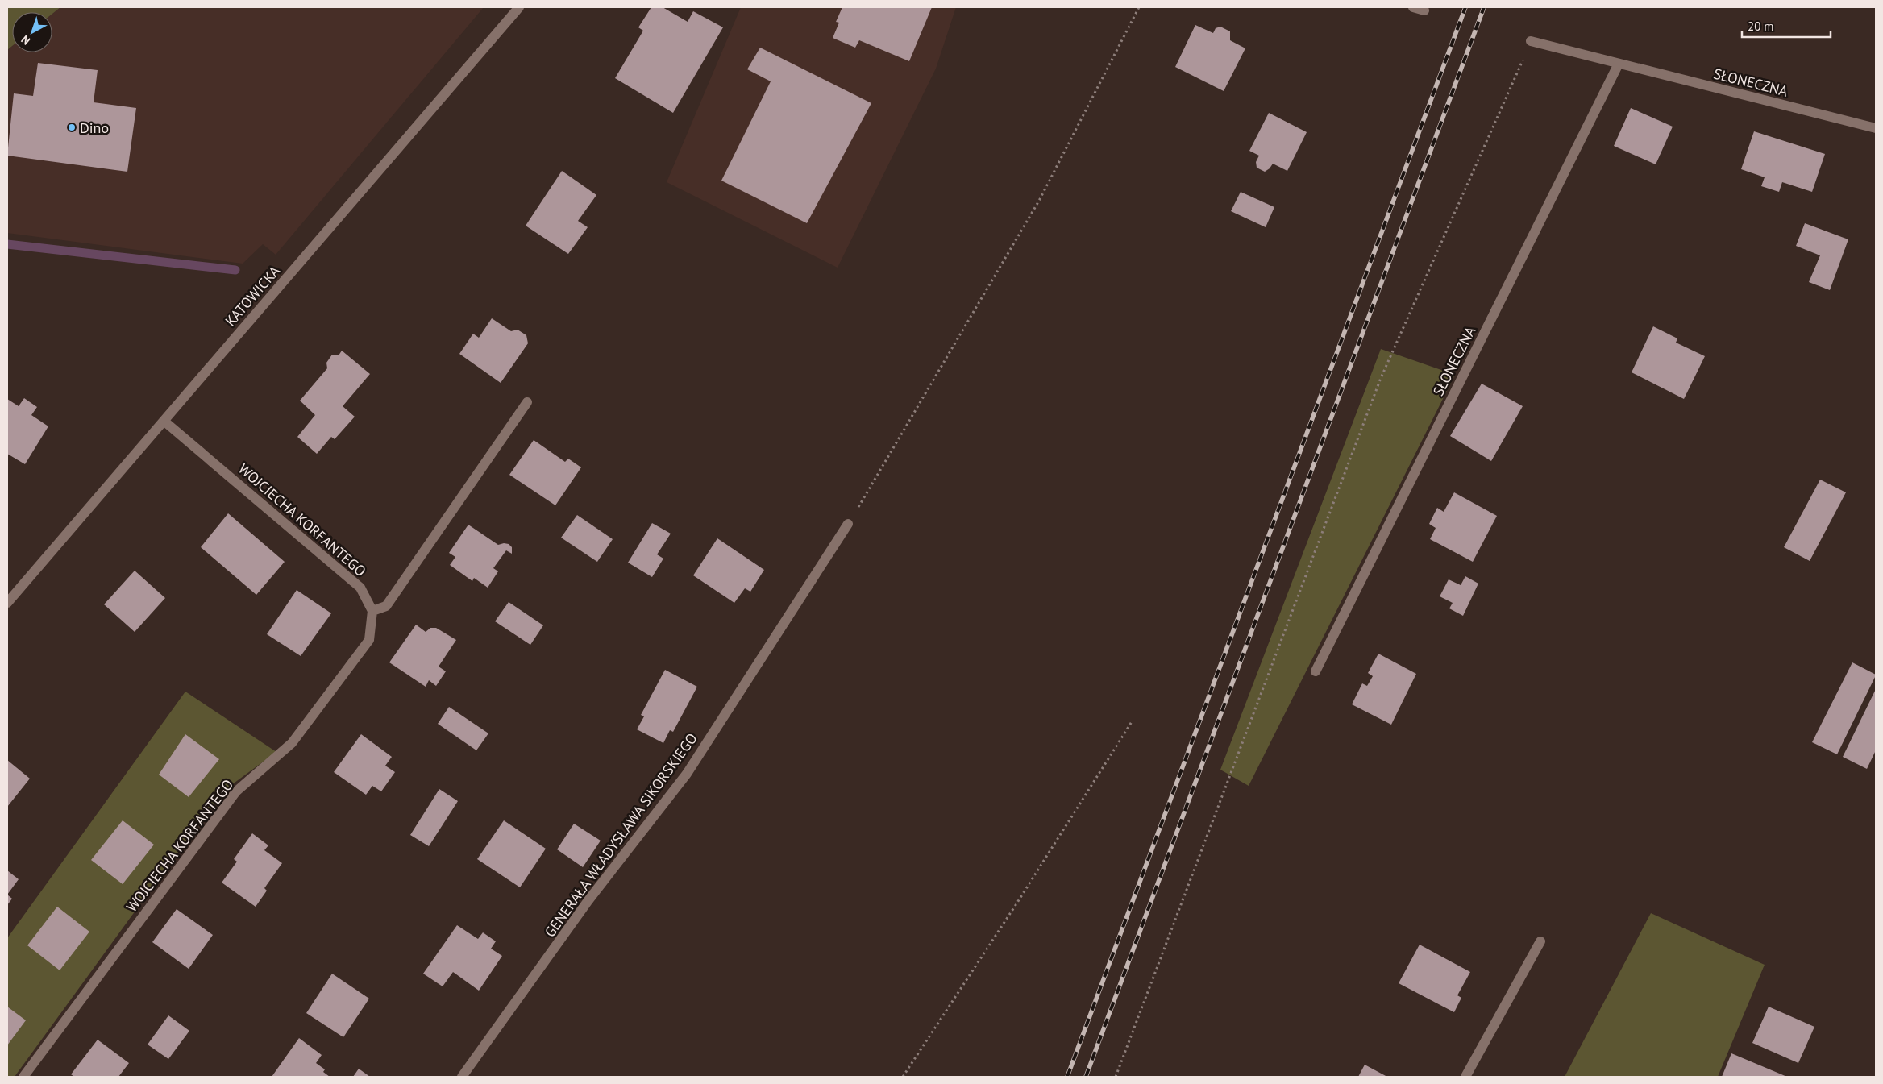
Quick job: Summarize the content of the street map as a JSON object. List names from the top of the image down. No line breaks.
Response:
{"streets":{"street":["SŁONECZNA","KATOWICKA","WOJCIECHA KORFANTEGO","GENERAŁA WŁADYSŁAWA SIKORSKIEGO"]},"crossings":[["KATOWICKA","WOJCIECHA KORFANTEGO"]],"places":["Dino"],"scale_bar":"20 m","north":"bottom left"}
